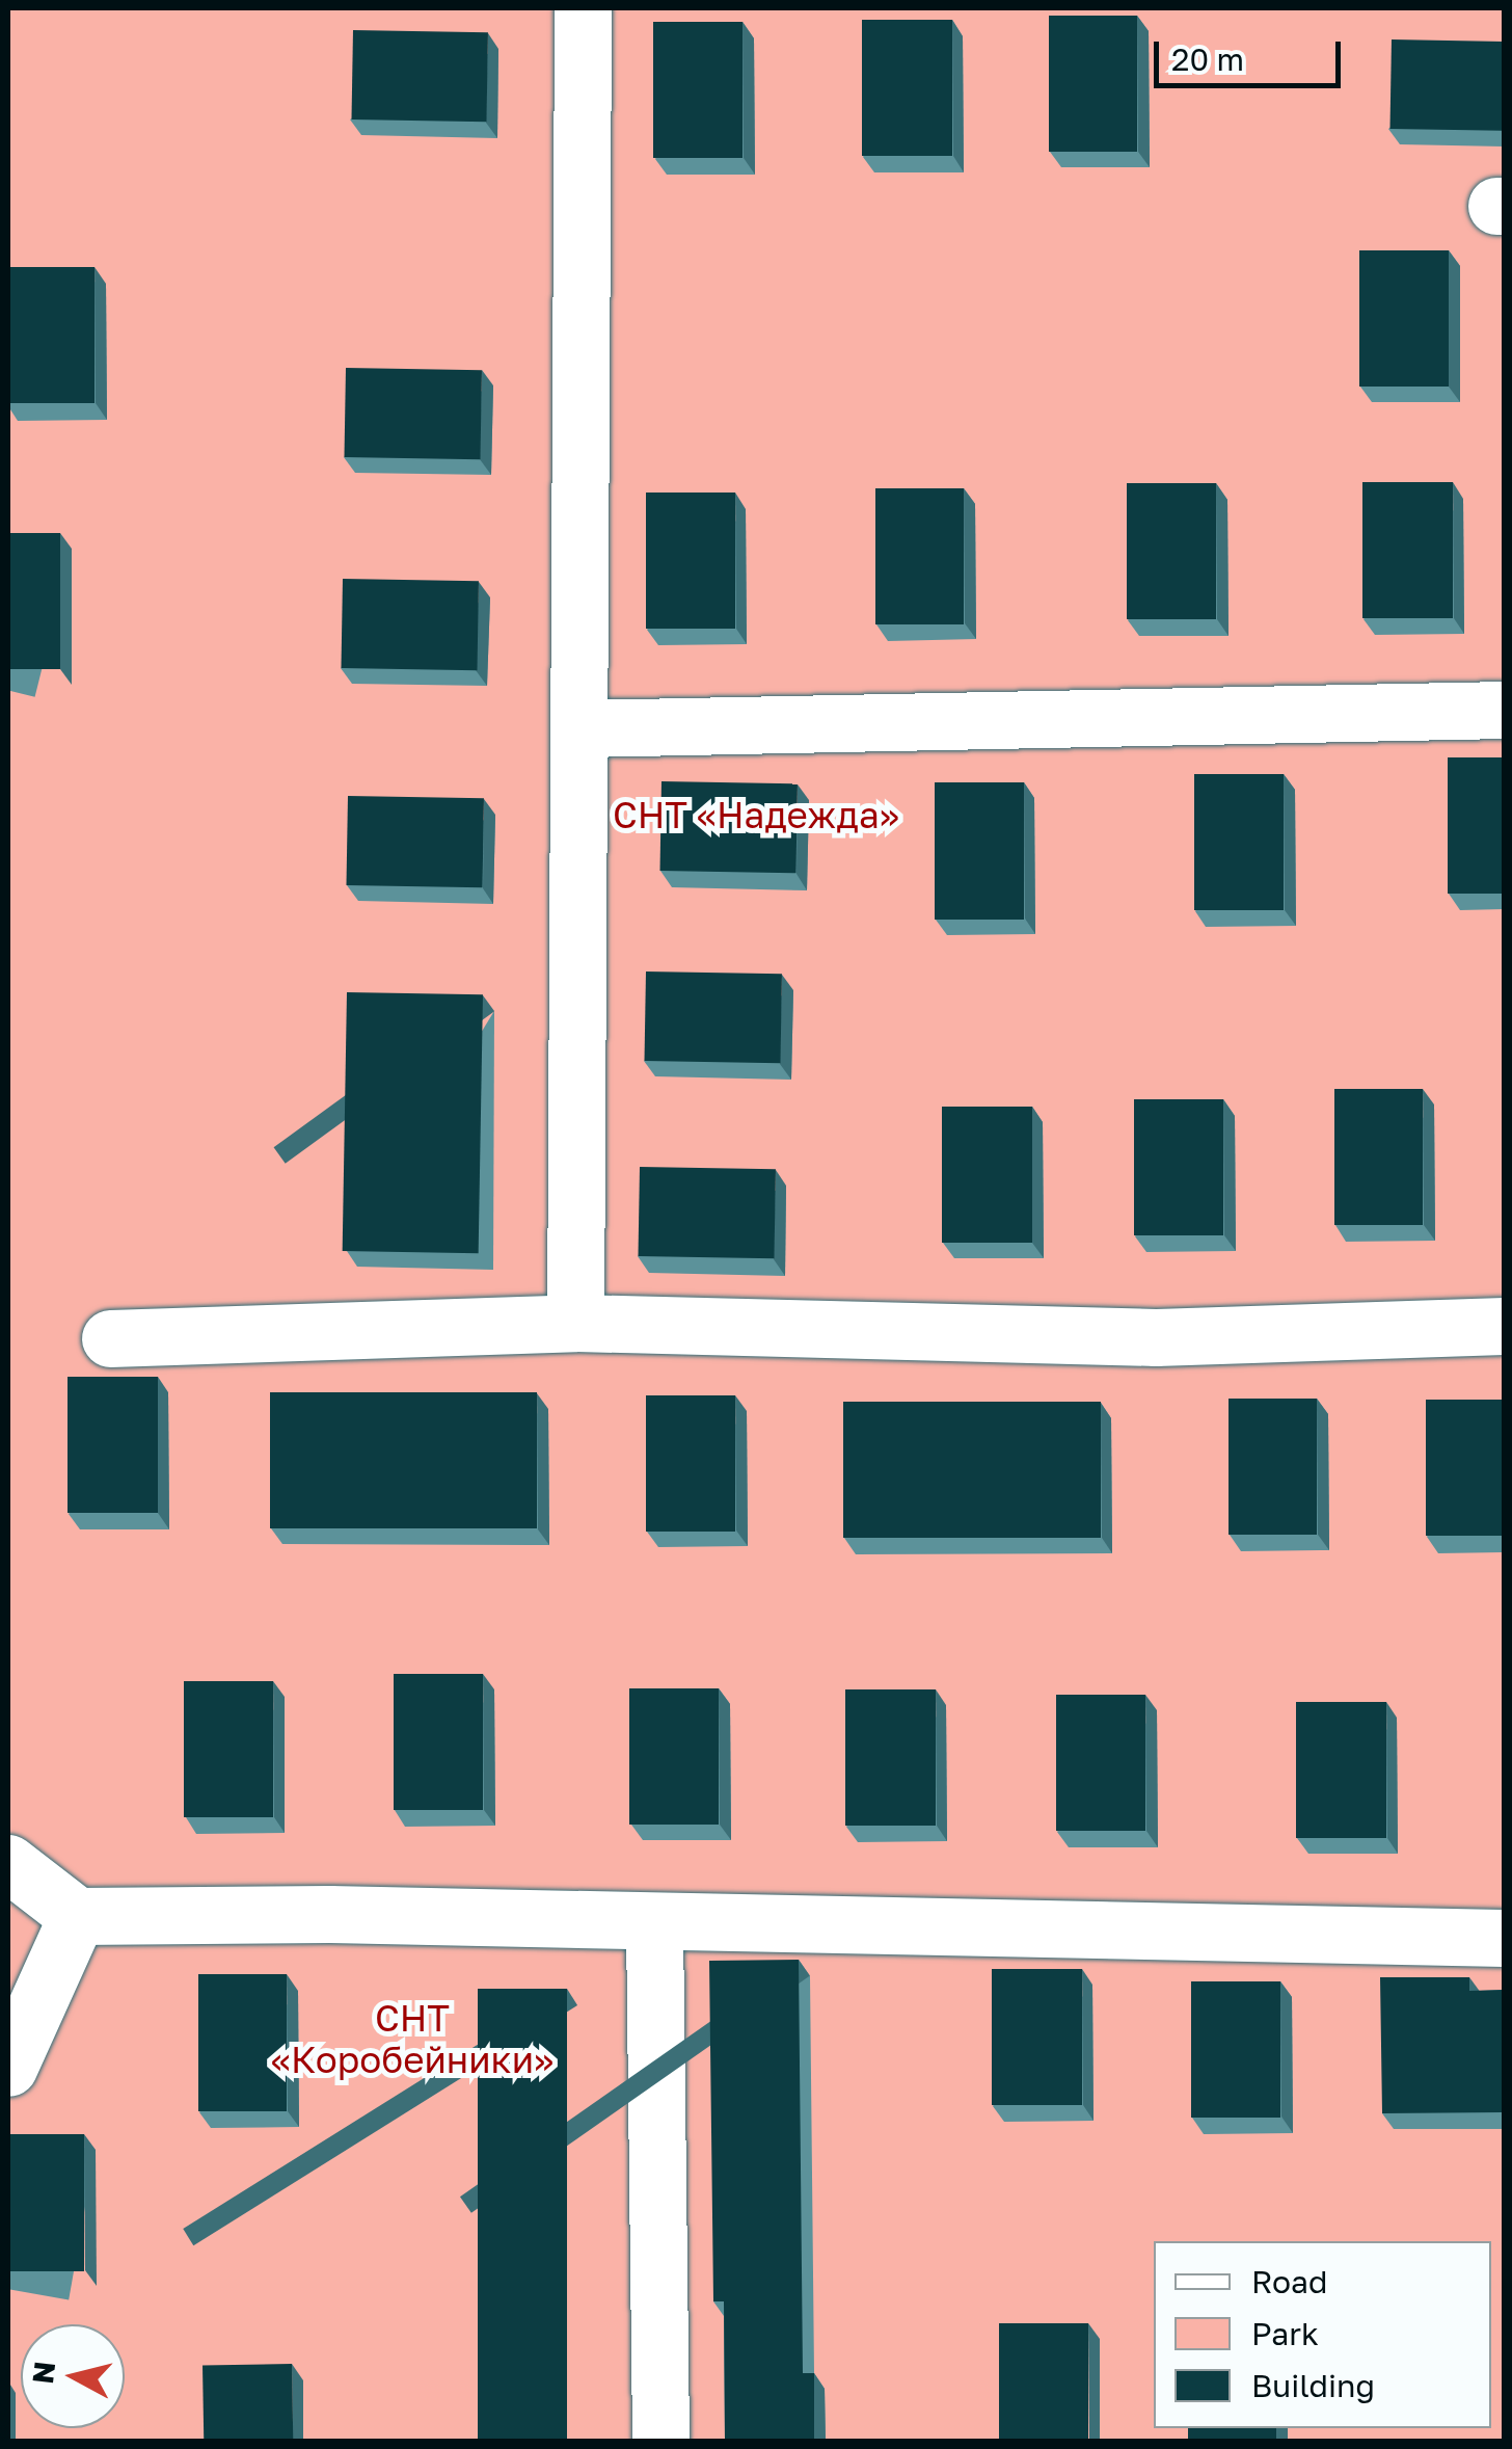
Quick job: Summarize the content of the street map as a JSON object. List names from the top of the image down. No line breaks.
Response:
{"parks":["СНТ «Надежда»","СНТ «Коробейники»"],"legend":["Road","Park","Building"],"scale_bar":"20 m","north":"left"}
